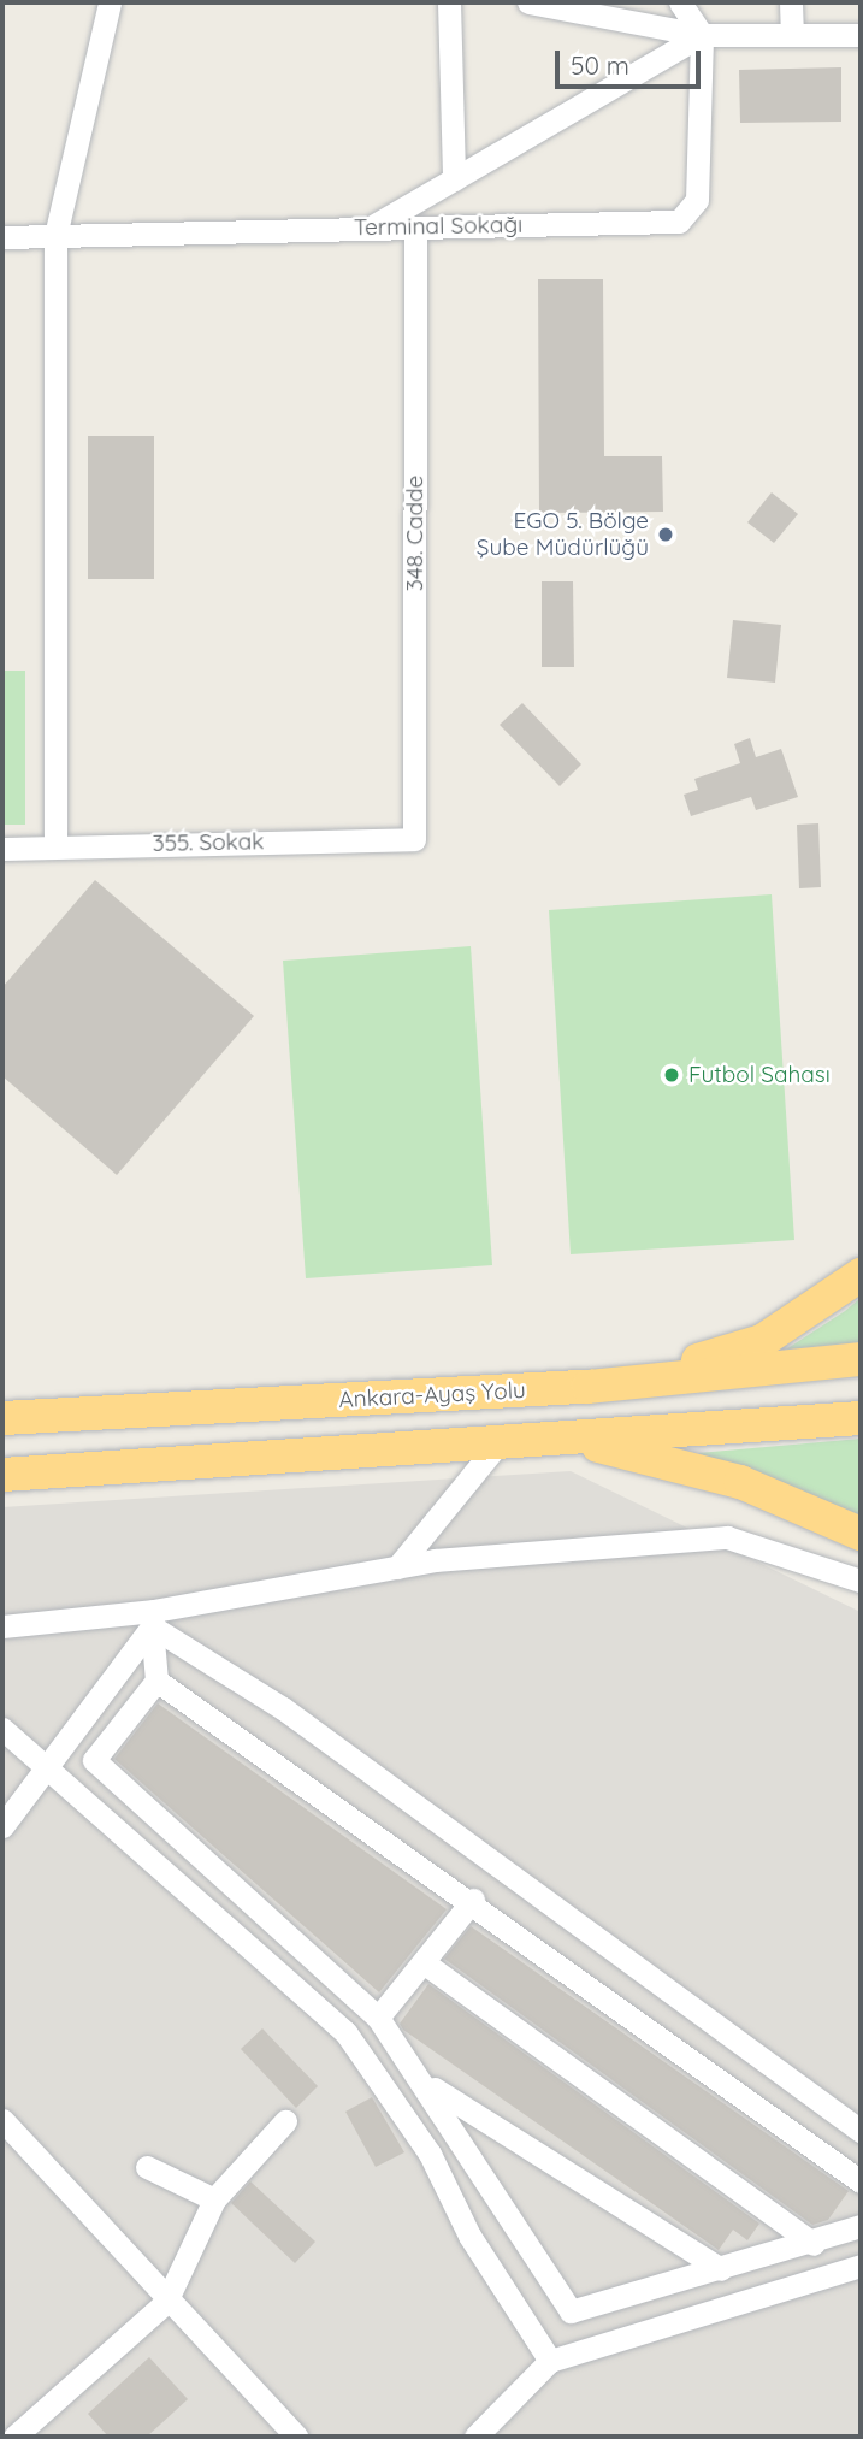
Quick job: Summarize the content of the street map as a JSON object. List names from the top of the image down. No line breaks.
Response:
{"streets":{"highway":["Ankara-Ayaş Yolu"],"street":["Terminal Sokağı","348. Cadde","355. Sokak"]},"crossings":[["Terminal Sokağı","348. Cadde"],["348. Cadde","355. Sokak"]],"places":["EGO 5. Bölge Şube Müdürlüğü","Futbol Sahası"],"scale_bar":"50 m"}
